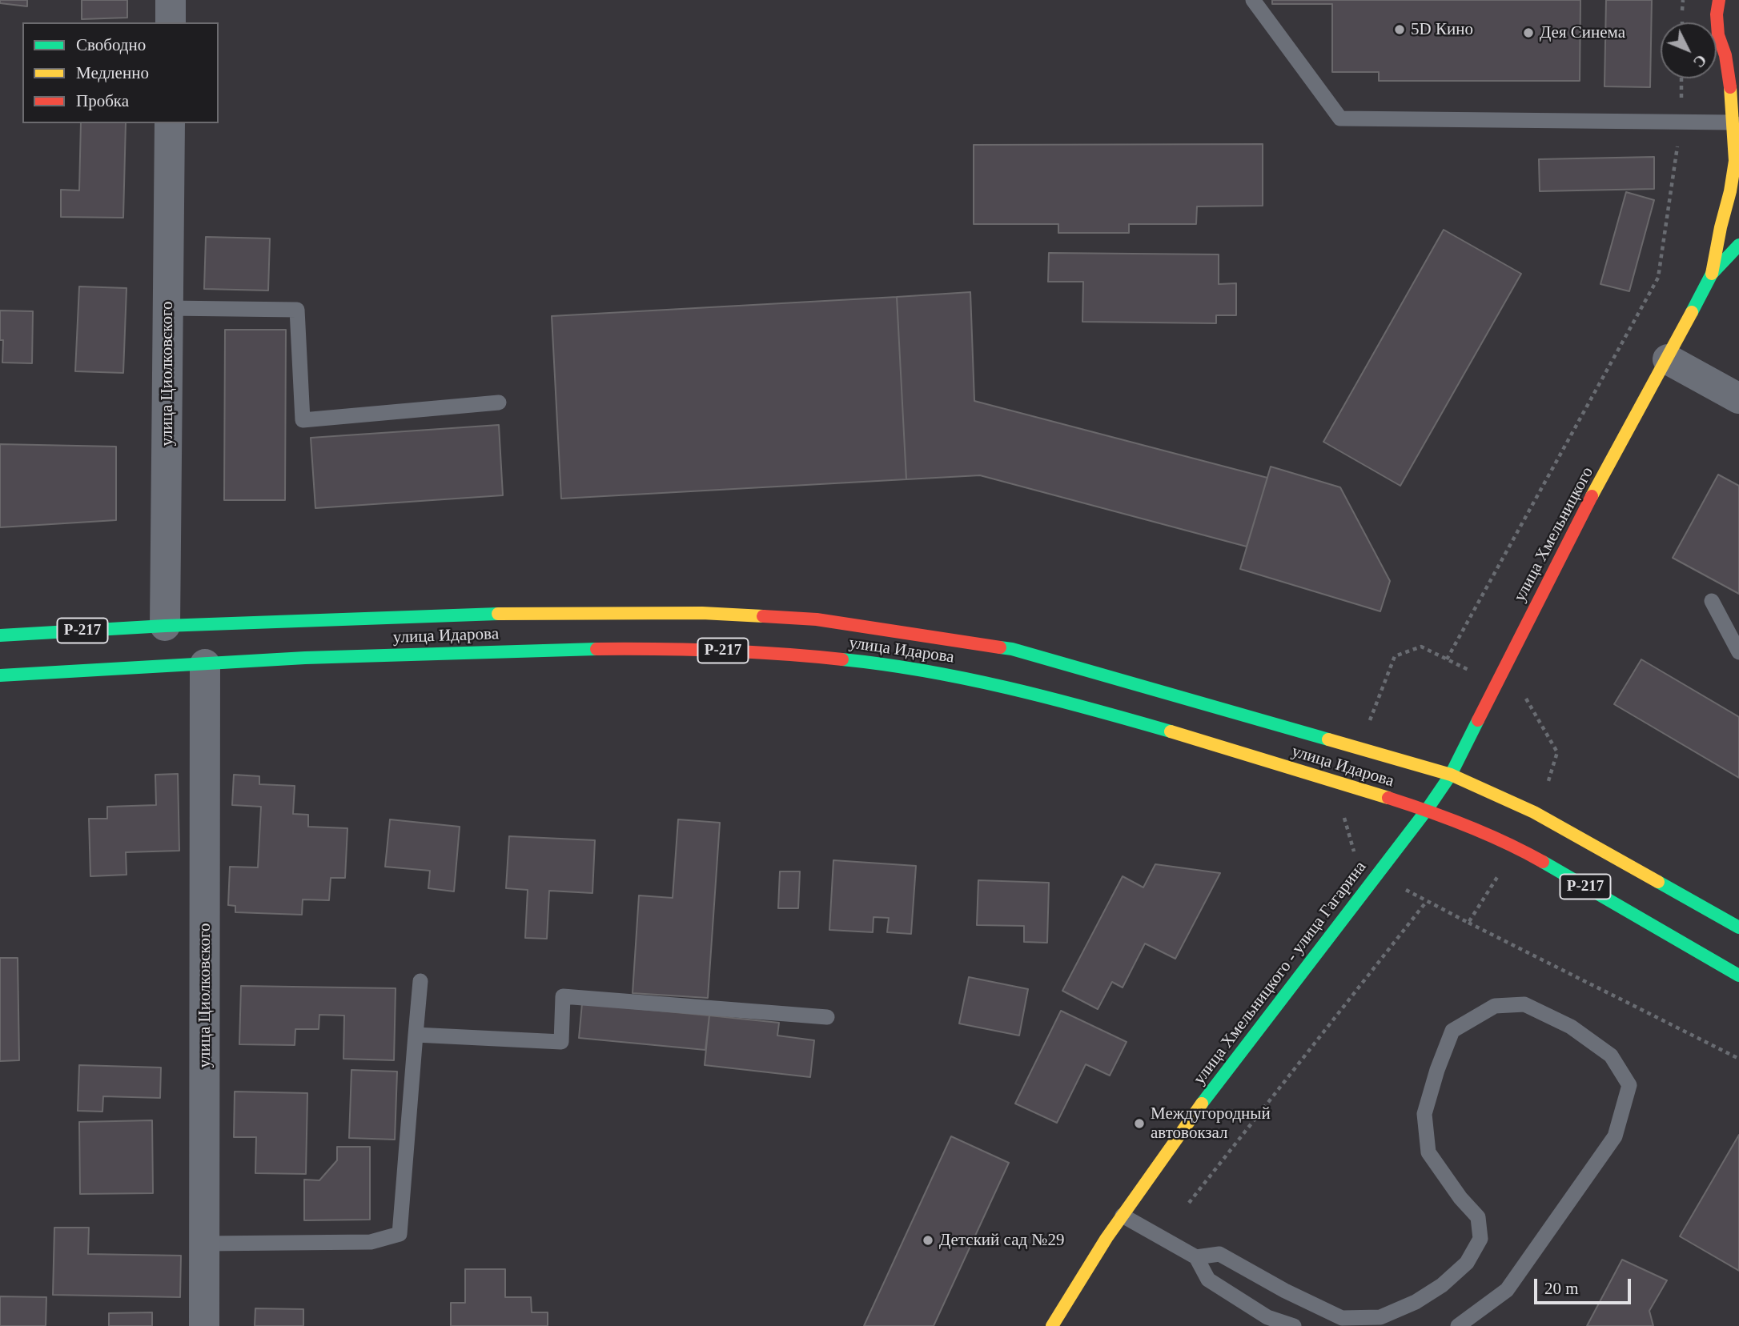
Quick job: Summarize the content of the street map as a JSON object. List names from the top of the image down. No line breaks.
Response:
{"streets":{"main road":["улица Хмельницкого","Р-217","улица Идарова","улица Хмельницкого - улица Гагарина"],"street":["улица Циолковского"]},"crossings":[["улица Циолковского","улица Идарова"],["улица Хмельницкого","улица Идарова"],["улица Хмельницкого","улица Хмельницкого - улица Гагарина"],["улица Идарова","улица Хмельницкого - улица Гагарина"]],"places":["5D Кино","Дея Синема","Междугородный автовокзал","Детский сад №29"],"legend":["Свободно","Медленно","Пробка"],"scale_bar":"20 m","north":"bottom right"}
